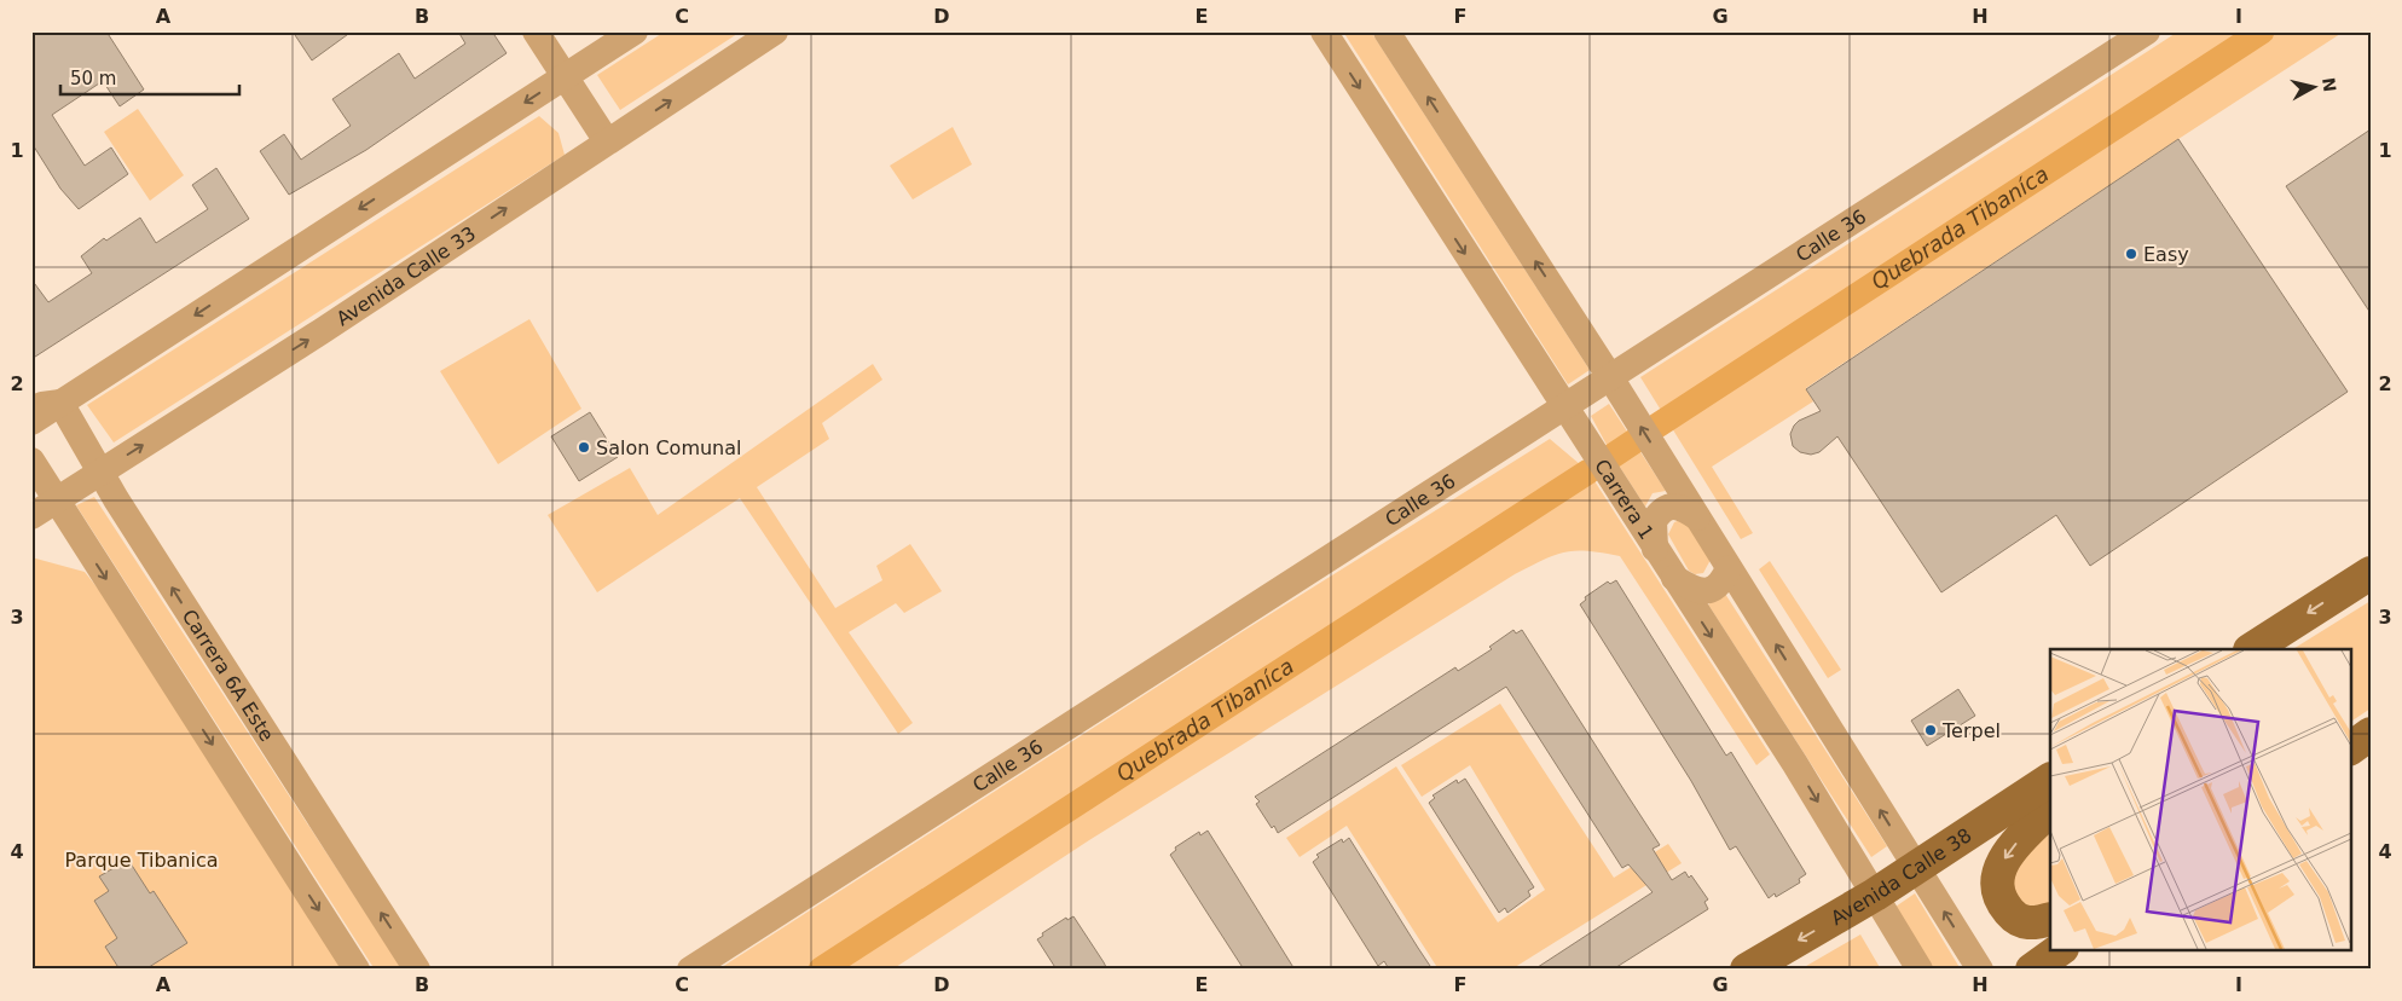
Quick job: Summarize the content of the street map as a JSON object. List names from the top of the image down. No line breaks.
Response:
{"streets":{"main road":["Avenida Calle 38"],"street":["Calle 36","Avenida Calle 33","Carrera 1","Carrera 6A Este"]},"crossings":[["Calle 36","Carrera 1"],["Avenida Calle 33","Carrera 6A Este"],["Carrera 1","Avenida Calle 38"]],"one_way":["Avenida Calle 38"],"water":["Quebrada Tibaníca"],"parks":["Parque Tibanica"],"places":["Easy","Salon Comunal","Terpel"],"scale_bar":"50 m","north":"right","grid":{"columns":["A","B","C","D","E","F","G","H","I"],"rows":["1","2","3","4"]}}
